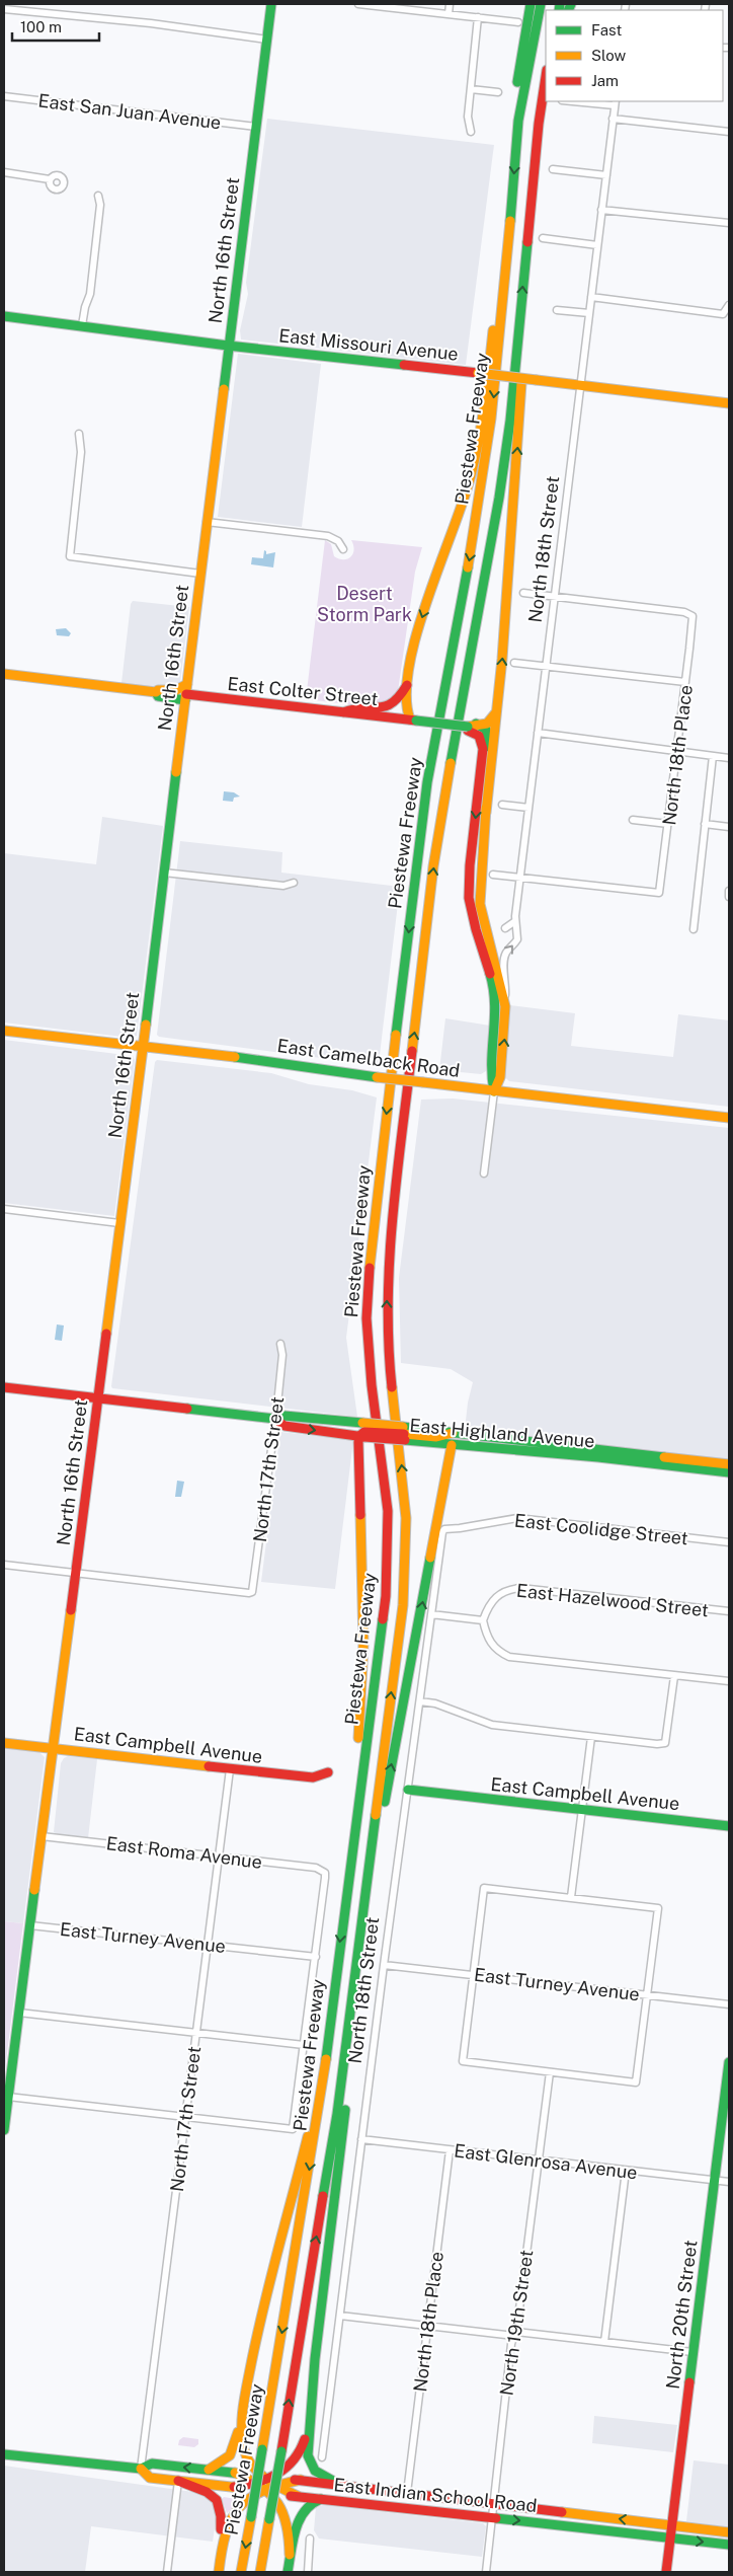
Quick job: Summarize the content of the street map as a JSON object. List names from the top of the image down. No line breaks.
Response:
{"streets":{"main road":["North 16th Street","East Missouri Avenue","Piestewa Freeway","North 18th Street","East Colter Street","East Camelback Road","East Highland Avenue","East Campbell Avenue","North 20th Street","East Indian School Road"],"street":["East San Juan Avenue","North 18th Place","North 17th Street","East Coolidge Street","East Hazelwood Street","East Roma Avenue","East Turney Avenue","East Glenrosa Avenue","North 19th Street"]},"crossings":[["East San Juan Avenue","North 16th Street"],["North 16th Street","East Missouri Avenue"],["North 16th Street","East Colter Street"],["North 16th Street","East Camelback Road"],["North 16th Street","North 17th Street"],["North 16th Street","East Campbell Avenue"],["North 16th Street","East Roma Avenue"],["North 16th Street","East Turney Avenue"],["East Missouri Avenue","North 18th Street"],["North 18th Street","East Colter Street"],["North 18th Street","North 18th Place"],["North 18th Street","East Camelback Road"],["North 18th Street","East Coolidge Street"],["North 18th Street","East Campbell Avenue"],["North 18th Street","East Turney Avenue"],["North 18th Street","East Glenrosa Avenue"],["North 18th Place","East Glenrosa Avenue"],["North 18th Place","East Indian School Road"],["North 17th Street","East Campbell Avenue"],["North 17th Street","East Roma Avenue"],["North 17th Street","East Turney Avenue"],["North 17th Street","East Indian School Road"],["East Roma Avenue","East Turney Avenue"],["East Glenrosa Avenue","North 20th Street"],["East Glenrosa Avenue","North 19th Street"],["North 20th Street","East Indian School Road"],["North 19th Street","East Indian School Road"]],"parks":["Desert Storm Park"],"legend":["Fast","Slow","Jam"],"scale_bar":"100 m"}
